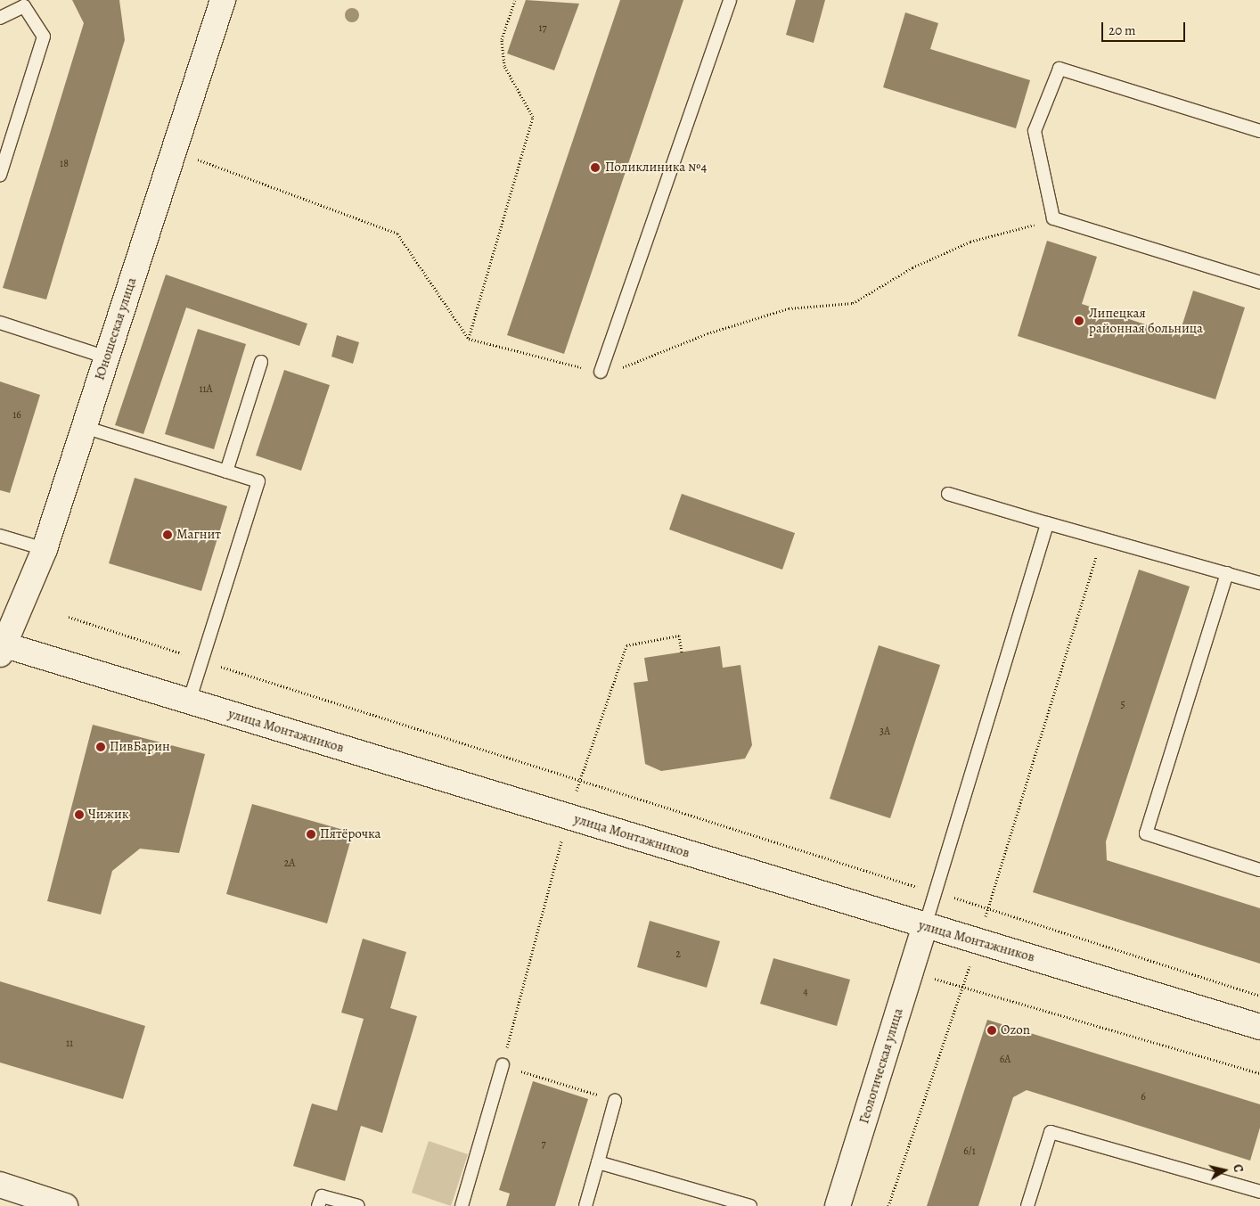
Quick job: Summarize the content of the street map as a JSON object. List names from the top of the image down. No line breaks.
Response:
{"streets":{"street":["Юношеская улица","улица Монтажников","Геологическая улица"]},"crossings":[["Юношеская улица","улица Монтажников"],["улица Монтажников","Геологическая улица"]],"places":["Поликлиника №4","Липецкая районная больница","Магнит","ПивБарин","Чижик","Пятёрочка","Ozon"],"house_numbers":["17","18","11А","16","5","3А","2А","2","4","11","6А","6","7","6/1"],"scale_bar":"20 m","north":"right"}
